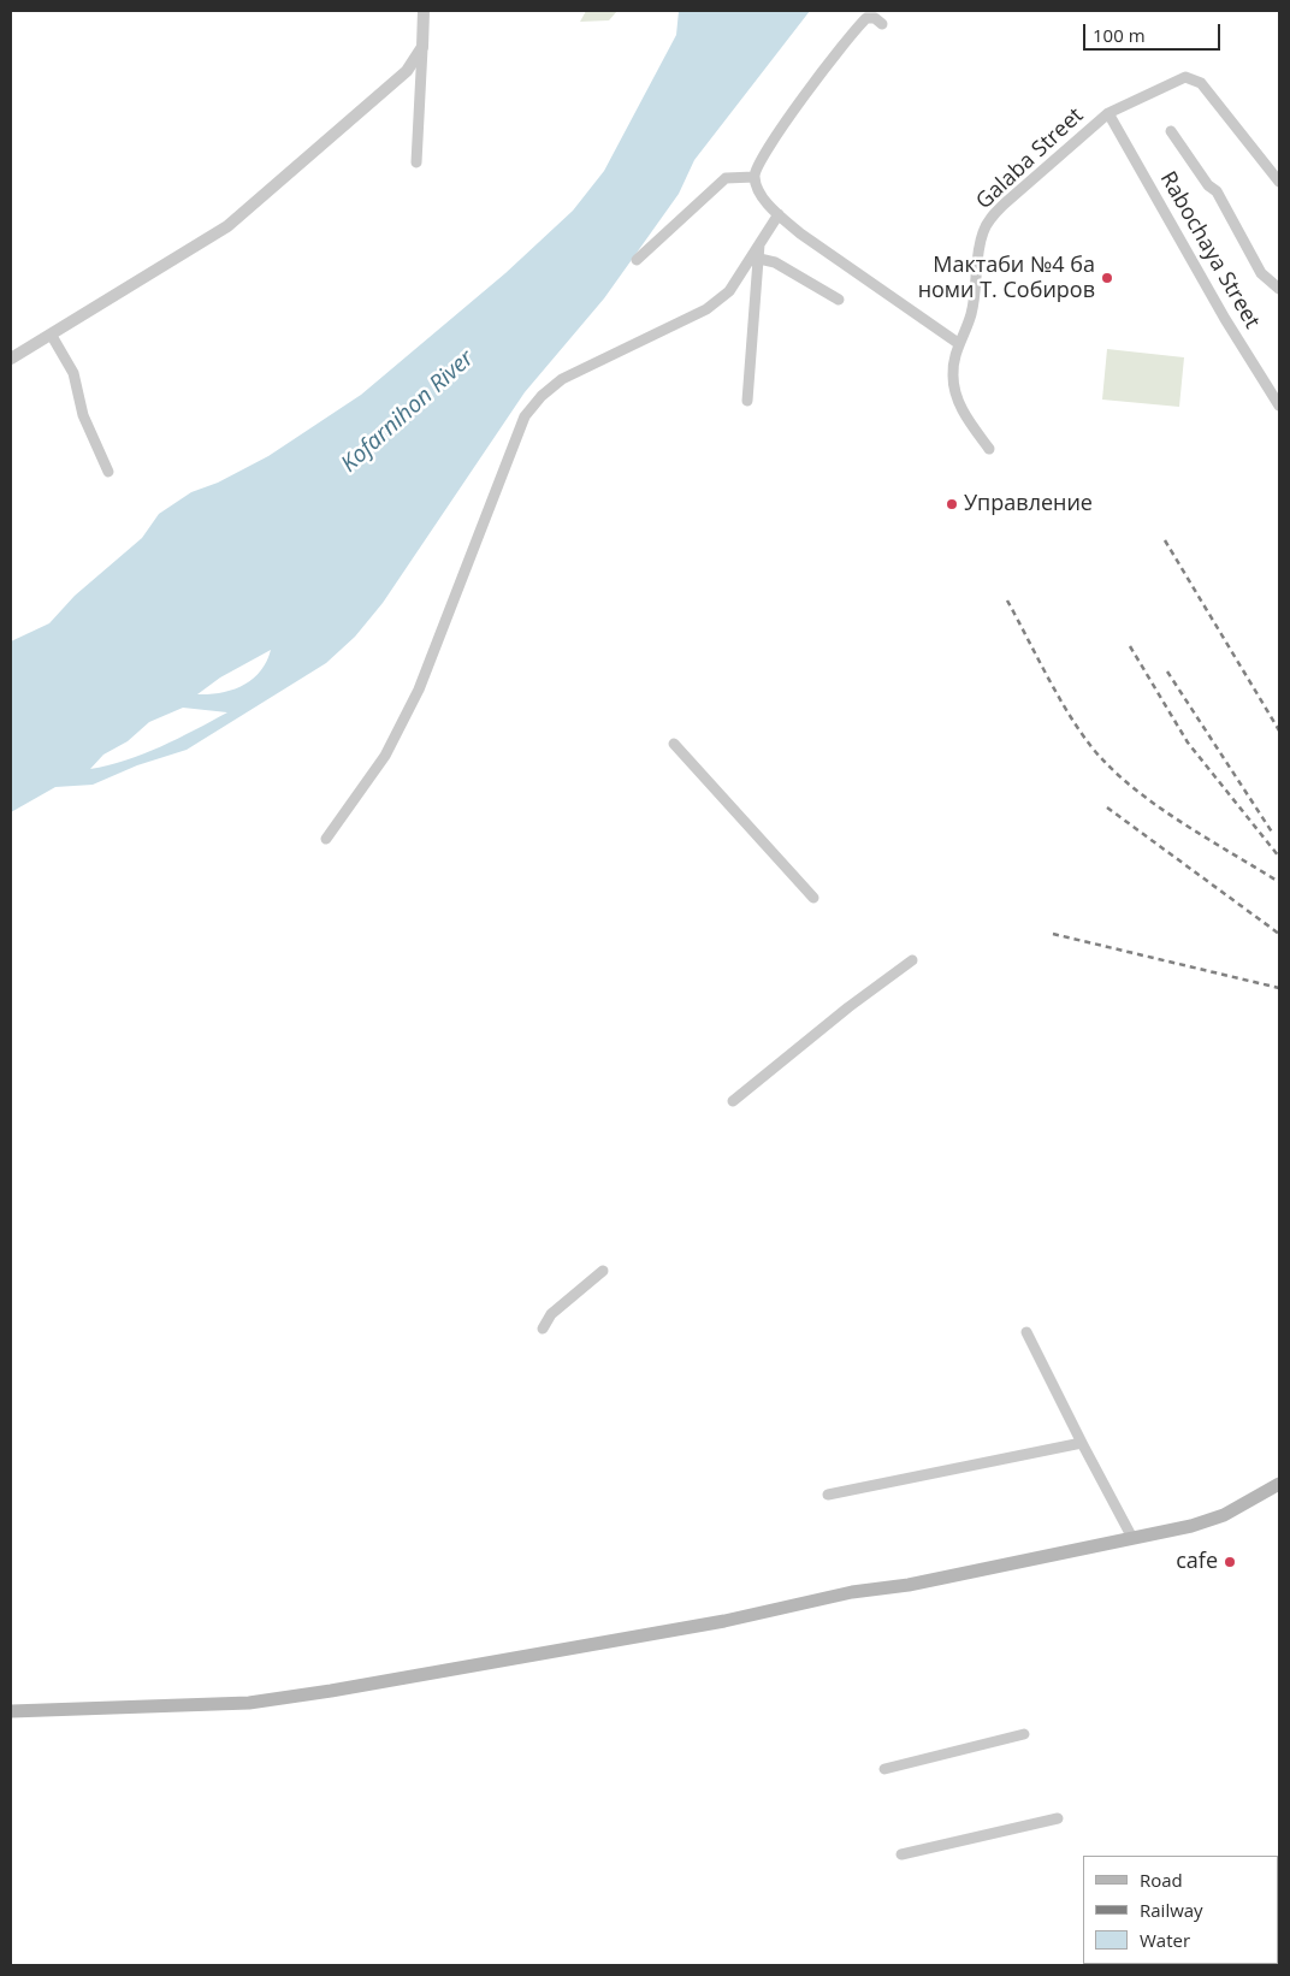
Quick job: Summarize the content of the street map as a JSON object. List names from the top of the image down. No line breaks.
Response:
{"streets":{"street":["Galaba Street","Rabochaya Street"]},"crossings":[["Galaba Street","Rabochaya Street"]],"water":["Kofarnihon River"],"places":["Мактаби №4 ба номи Т. Собиров","Управление","cafe"],"legend":["Road","Railway","Water"],"scale_bar":"100 m"}
